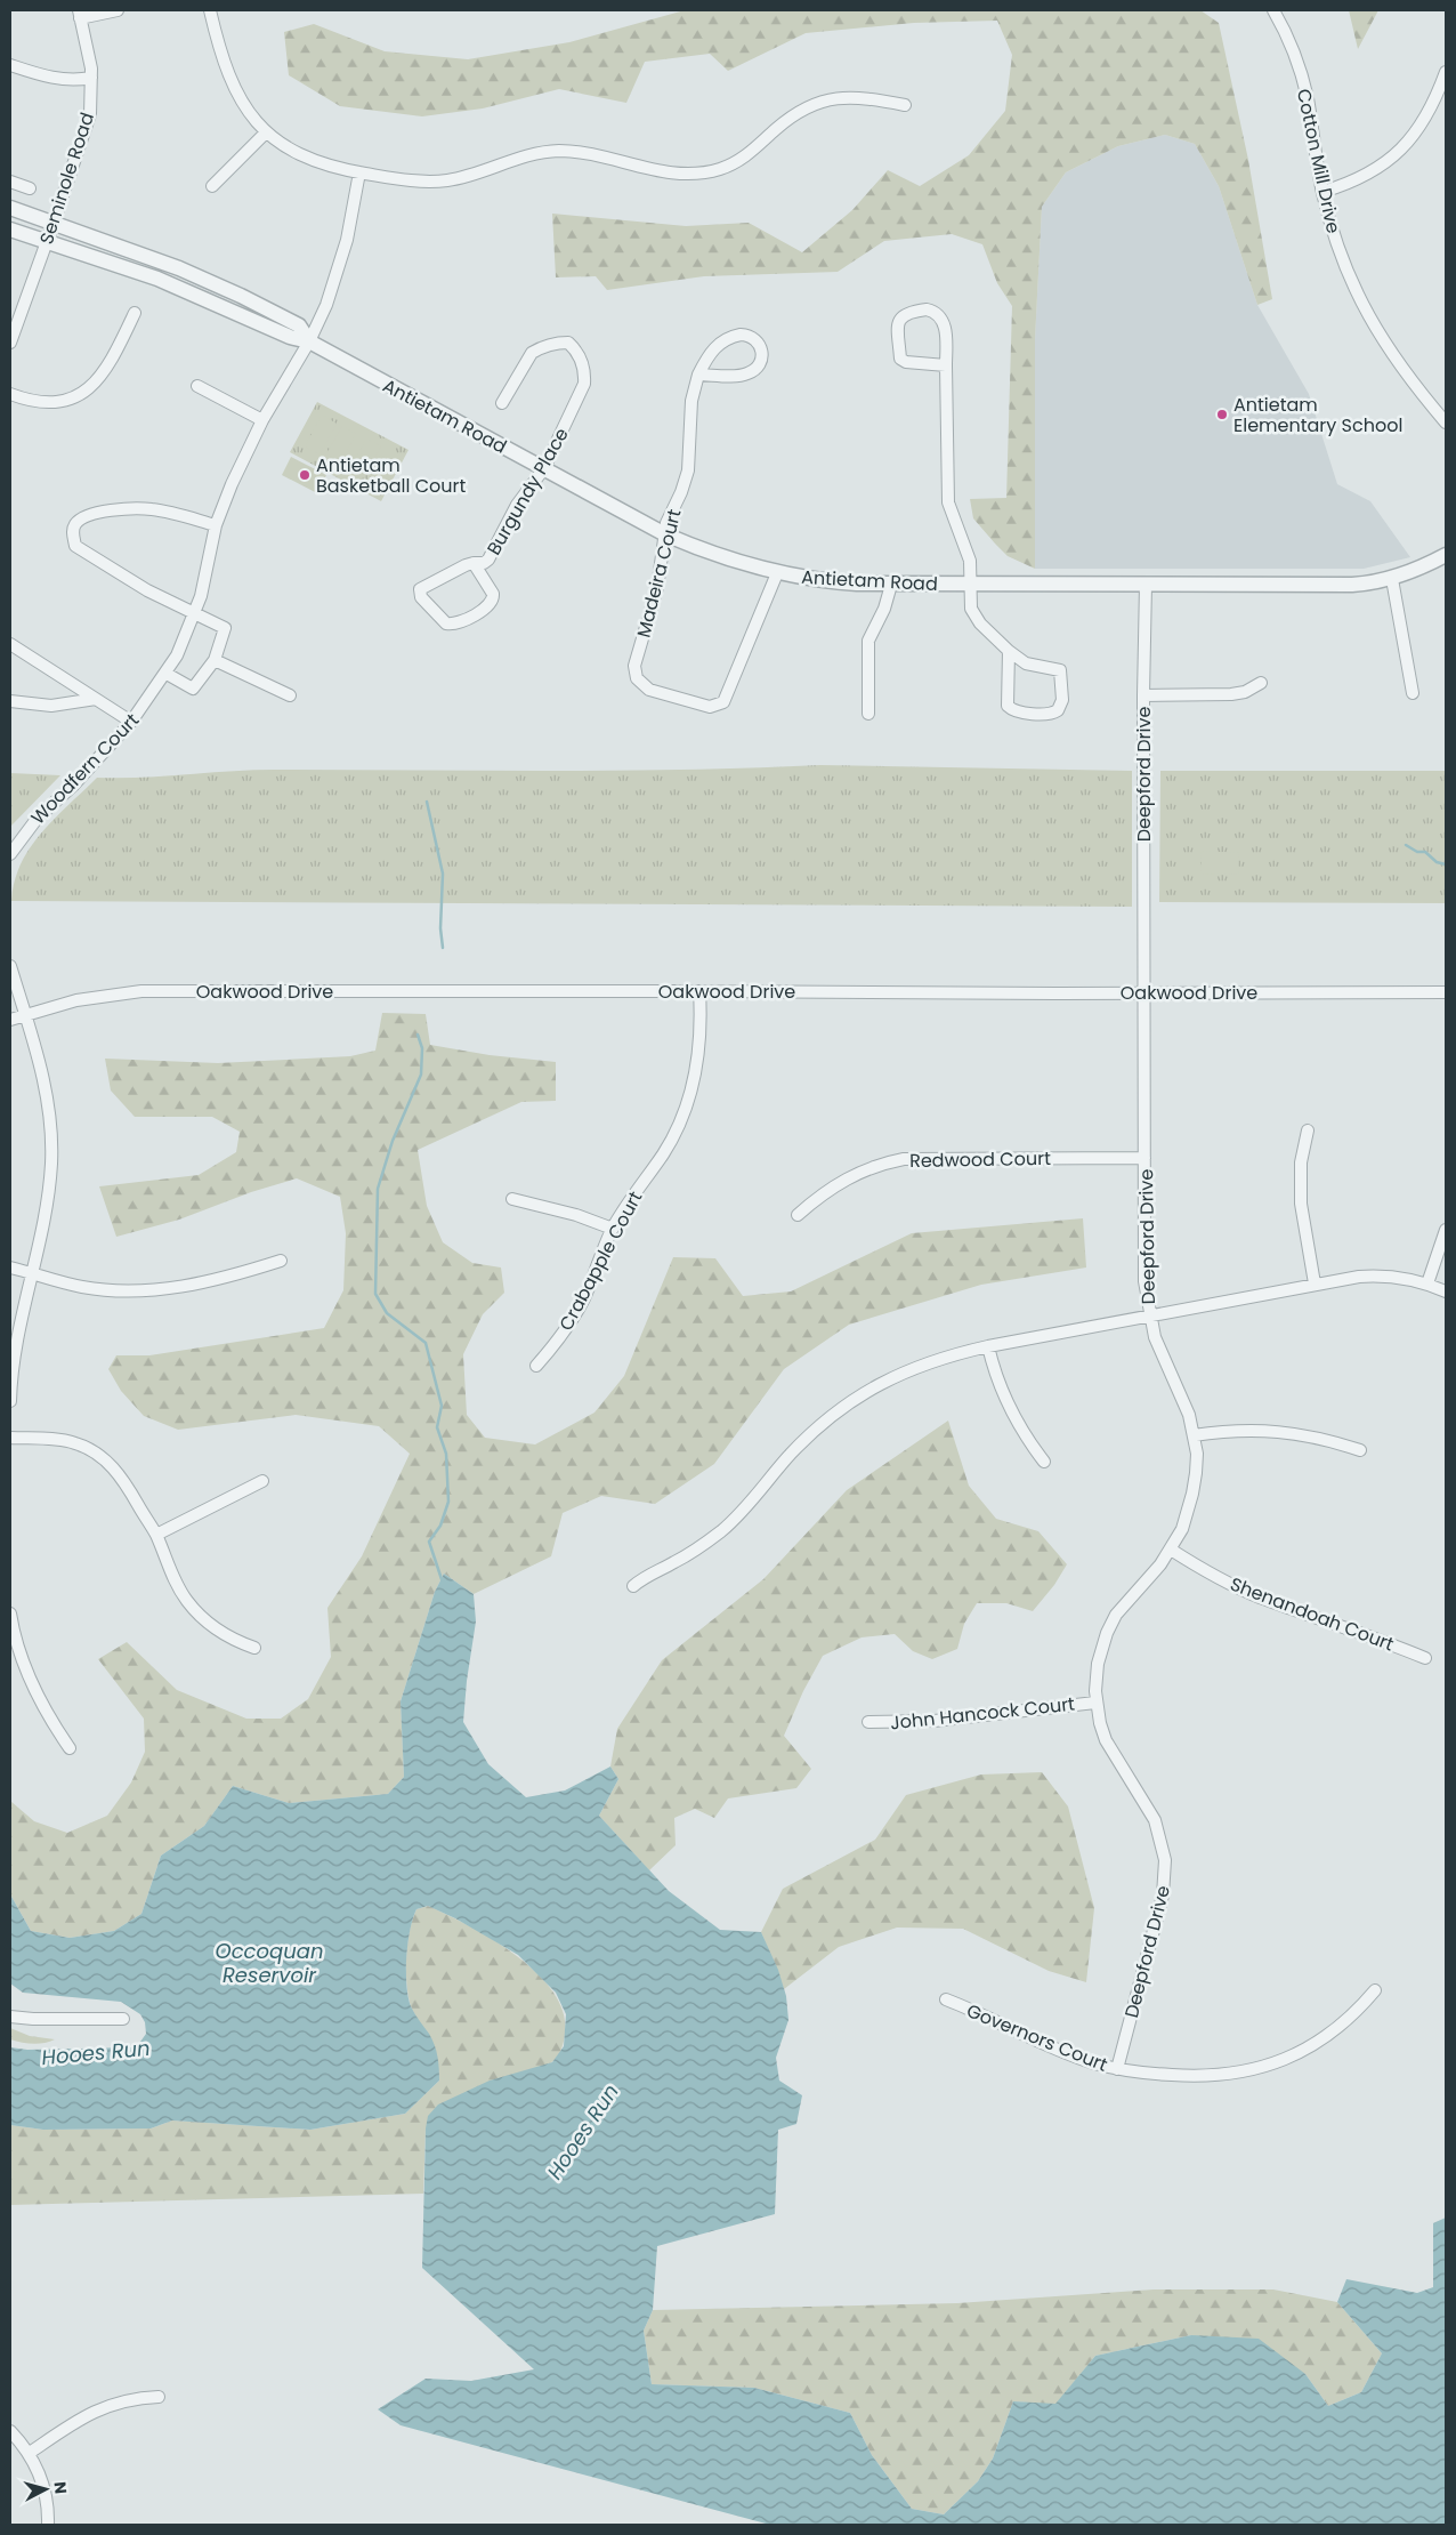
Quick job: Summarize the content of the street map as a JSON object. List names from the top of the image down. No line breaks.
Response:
{"streets":{"street":["Cotton Mill Drive","Seminole Road","Antietam Road","Burgundy Place","Madeira Court","Woodfern Court","Deepford Drive","Oakwood Drive","Redwood Court","Crabapple Court","Shenandoah Court","John Hancock Court","Governors Court"]},"crossings":[["Seminole Road","Antietam Road"],["Antietam Road","Burgundy Place"],["Antietam Road","Madeira Court"],["Antietam Road","Woodfern Court"],["Antietam Road","Deepford Drive"],["Deepford Drive","Oakwood Drive"],["Deepford Drive","Redwood Court"],["Deepford Drive","Shenandoah Court"],["Deepford Drive","John Hancock Court"],["Deepford Drive","Governors Court"],["Oakwood Drive","Crabapple Court"]],"water":["Occoquan Reservoir","Hooes Run"],"places":["Antietam Elementary School","Antietam Basketball Court"],"north":"right"}
